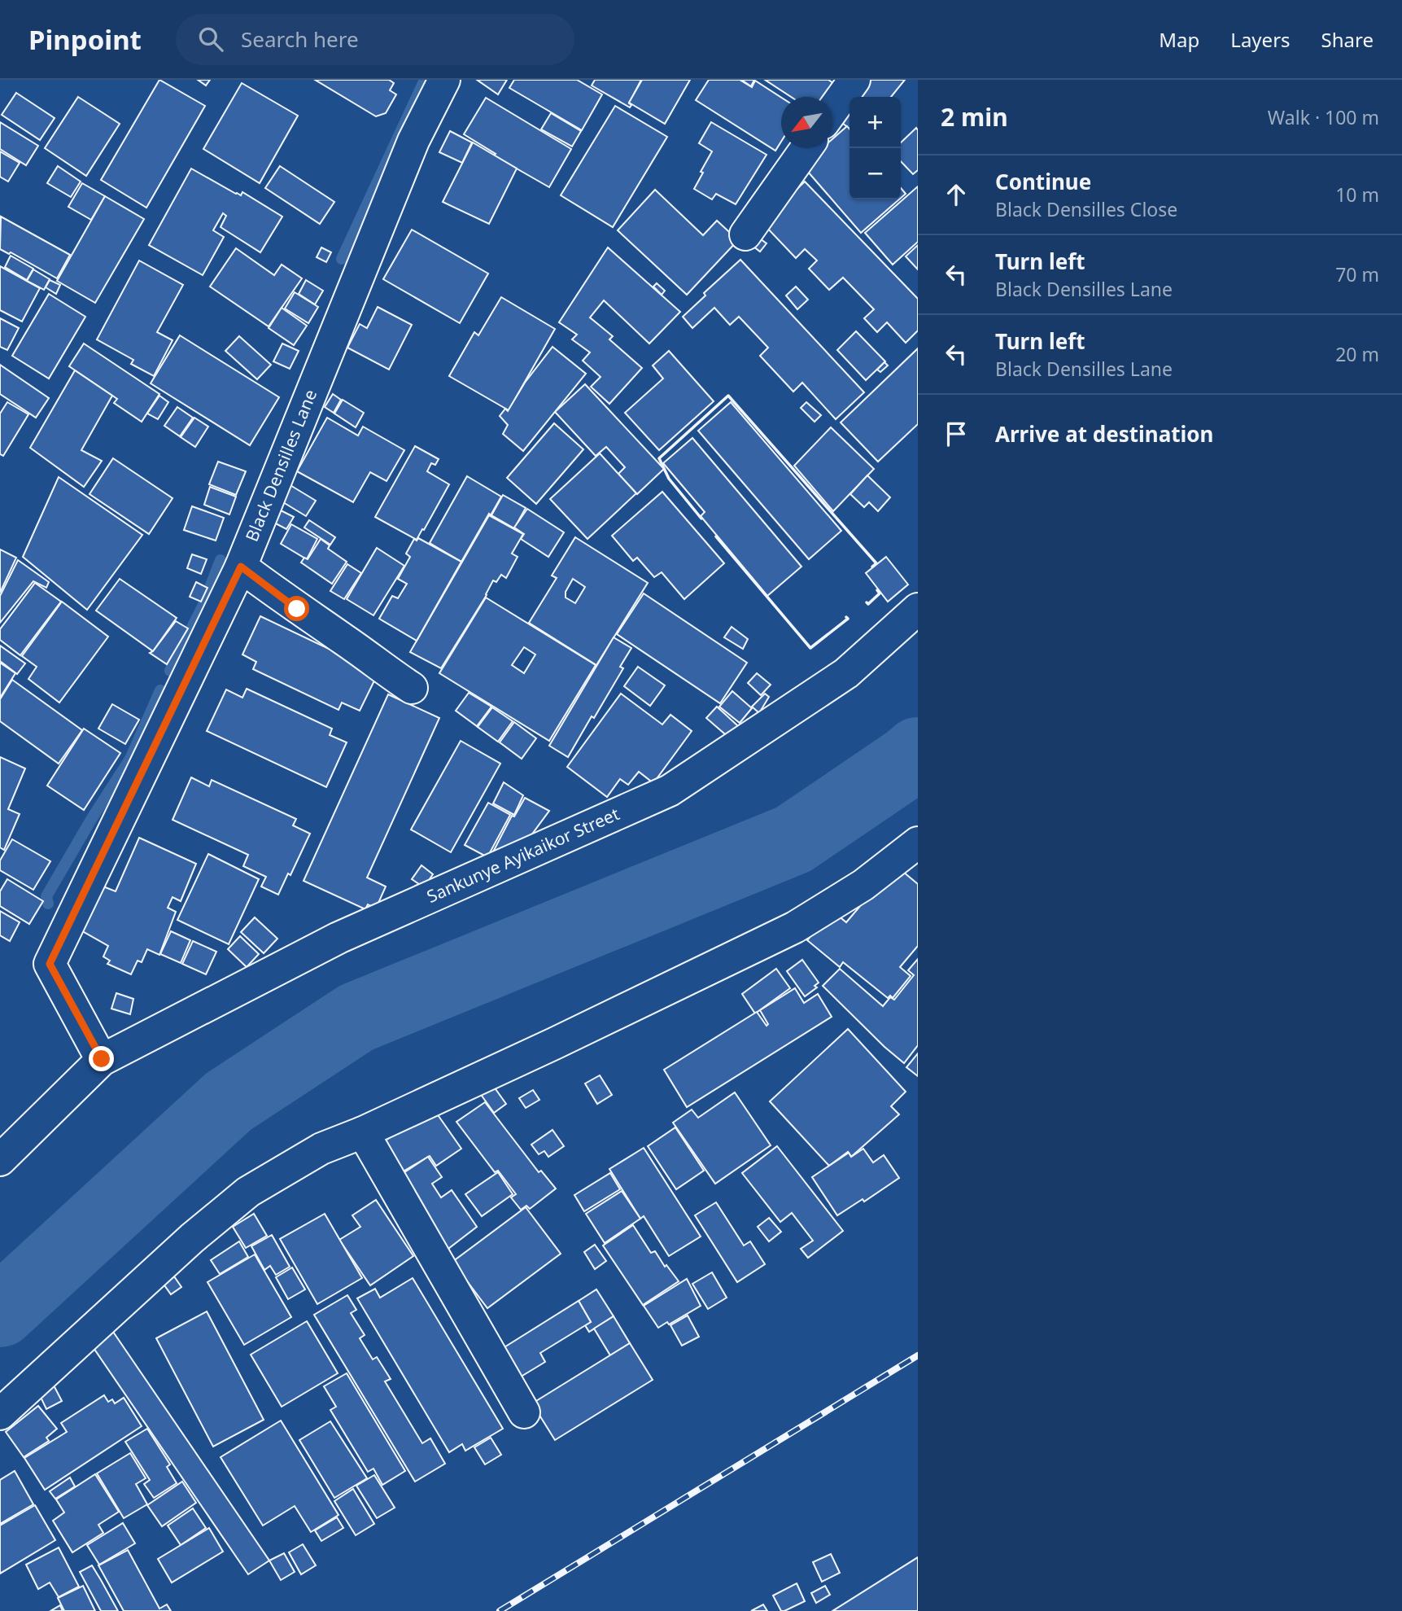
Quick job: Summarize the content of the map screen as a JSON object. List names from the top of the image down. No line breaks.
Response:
{"streets":{"street":["Black Densilles Lane","Sankunye Ayikaikor Street"]},"crossings":[["Black Densilles Lane","Sankunye Ayikaikor Street"]],"north":"bottom left","page":{"header":"Pinpoint","search":"Search here","nav":["Map","Layers","Share"],"heading":["2 min","Walk · 100 m"],"map_buttons":["+","−"],"list":[["Continue","Black Densilles Close","10 m"],["Turn left","Black Densilles Lane","70 m"],["Turn left","Black Densilles Lane","20 m"],"Arrive at destination"]}}
